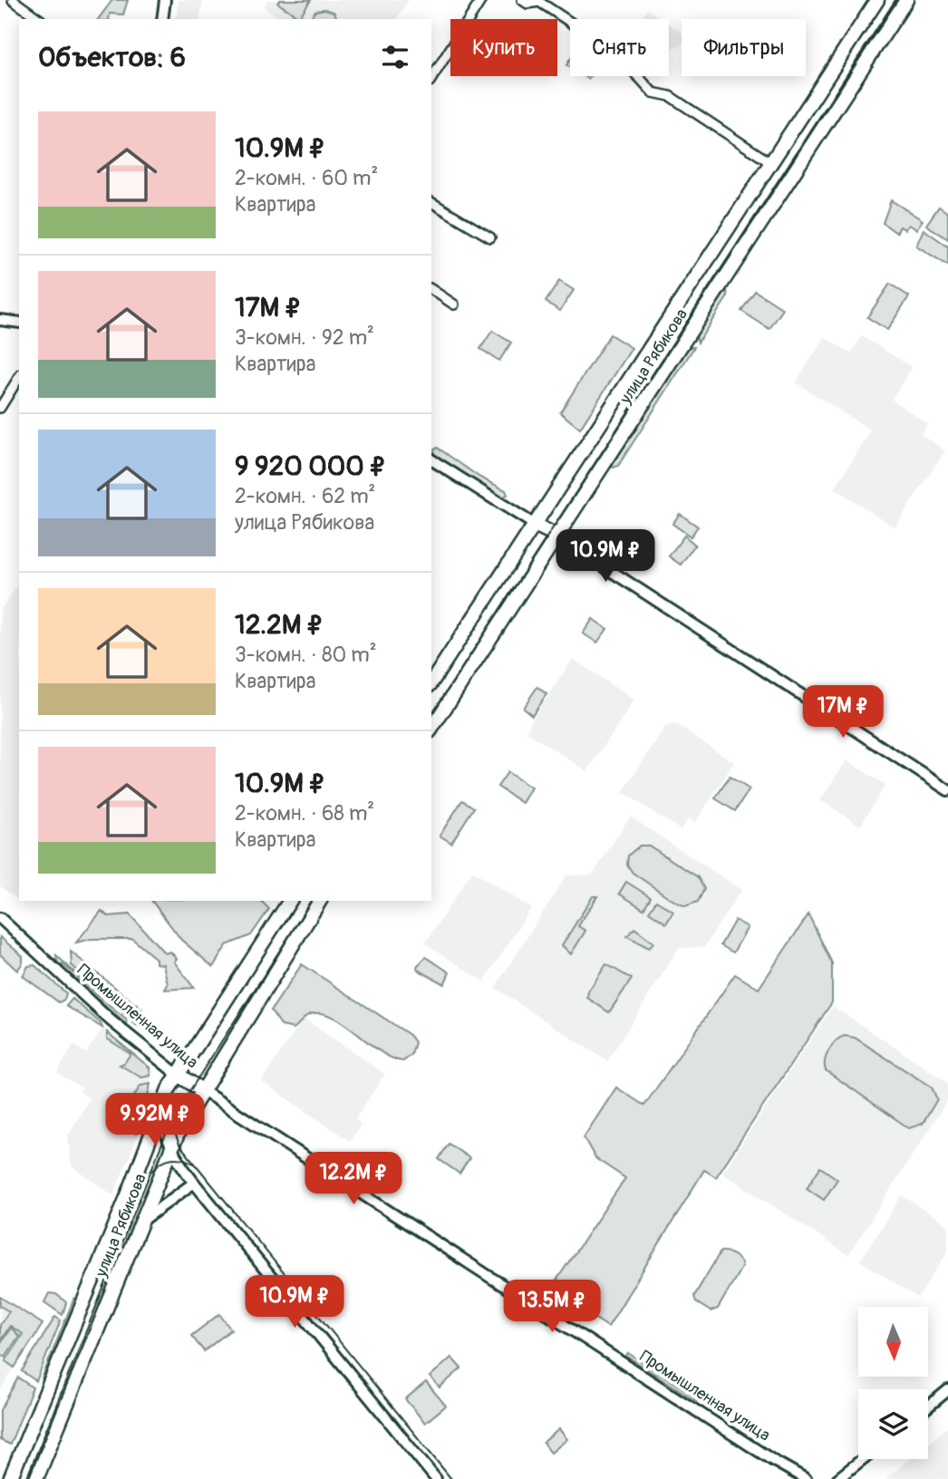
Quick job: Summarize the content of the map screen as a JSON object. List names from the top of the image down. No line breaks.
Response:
{"streets":{"main road":["улица Рябикова","Промышленная улица"]},"crossings":[["улица Рябикова","Промышленная улица"]],"north":"bottom","page":{"chip":["Купить","Снять","Фильтры"],"heading":"Объектов: 6","list":[{"name":"10.9M ₽","note":"2-комн. · 60 m² · Квартира"},{"name":"17M ₽","note":"3-комн. · 92 m² · Квартира"},{"name":"9 920 000 ₽","note":"2-комн. · 62 m² · улица Рябикова"},{"name":"12.2M ₽","note":"3-комн. · 80 m² · Квартира"},{"name":"10.9M ₽","note":"2-комн. · 68 m² · Квартира"}],"price":["10.9M ₽","17M ₽","9.92M ₽","12.2M ₽","10.9M ₽","13.5M ₽"]}}
